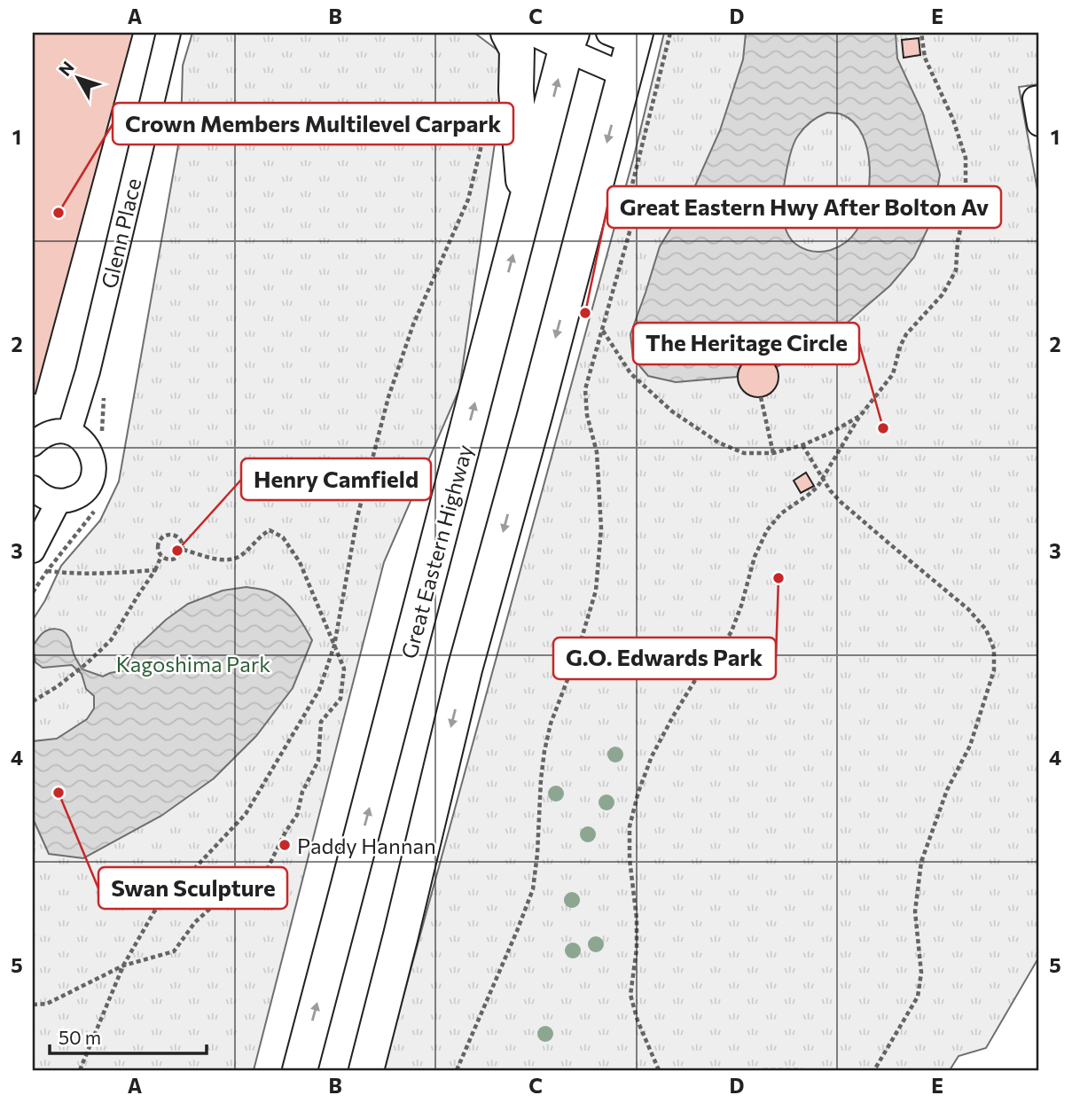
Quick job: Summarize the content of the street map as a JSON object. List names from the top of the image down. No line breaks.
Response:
{"streets":{"highway":["Great Eastern Highway"],"street":["Glenn Place"]},"parks":["Kagoshima Park"],"places":["Crown Members Multilevel Carpark","Great Eastern Hwy After Bolton Av","The Heritage Circle","Henry Camfield","G.O. Edwards Park","Swan Sculpture","Paddy Hannan"],"scale_bar":"50 m","north":"top left","grid":{"columns":["A","B","C","D","E"],"rows":["1","2","3","4","5"]}}
